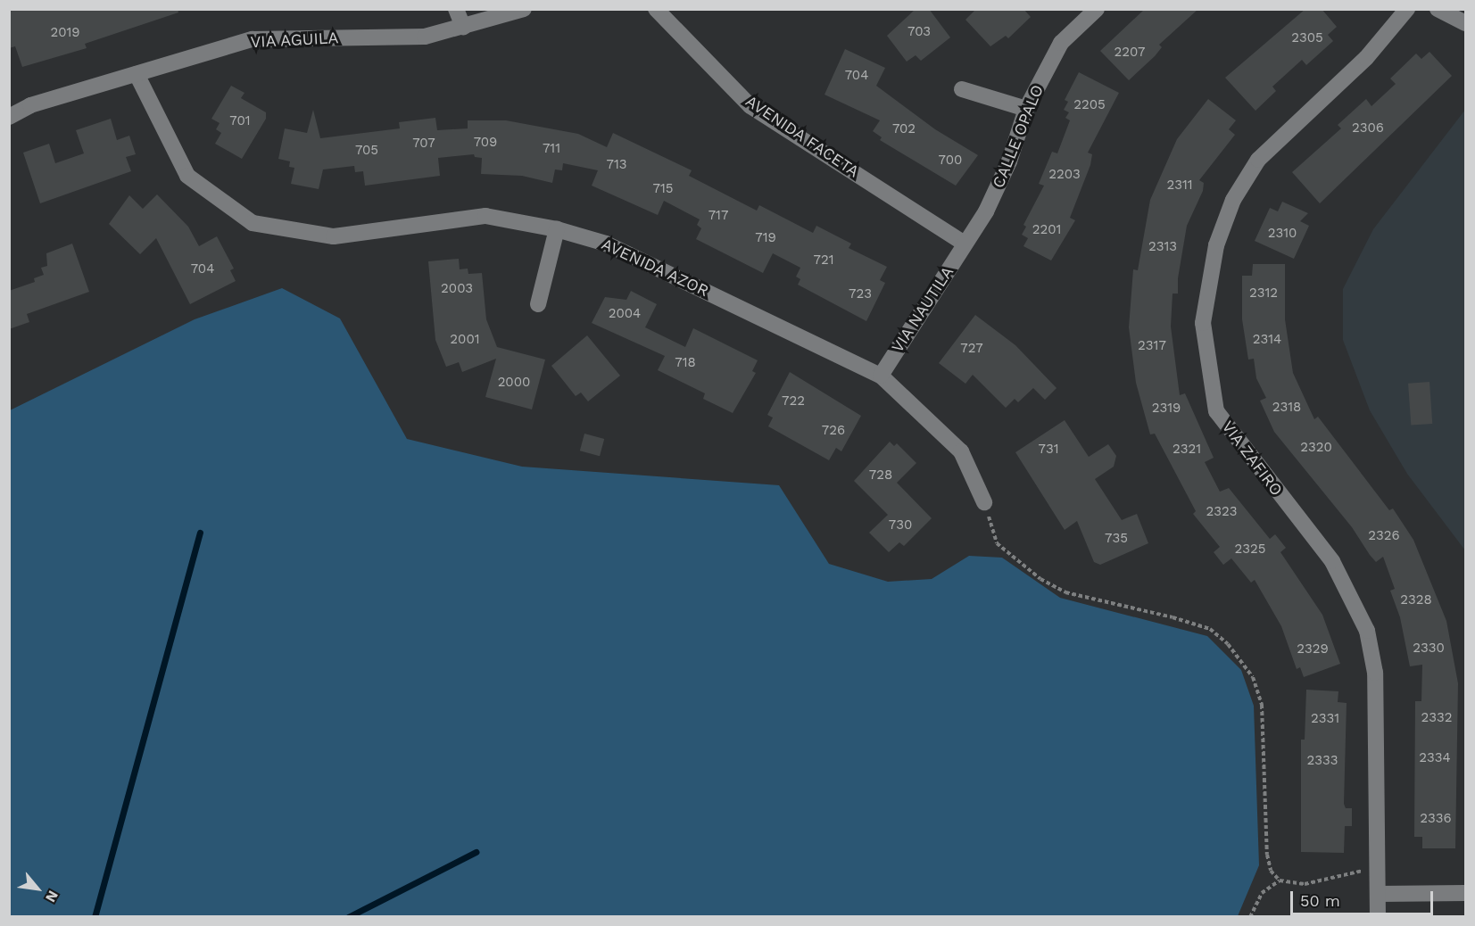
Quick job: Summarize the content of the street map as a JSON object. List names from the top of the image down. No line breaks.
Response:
{"streets":{"street":["VIA AGUILA","AVENIDA FACETA","CALLE OPALO","AVENIDA AZOR","VIA NAUTILA","VIA ZAFIRO"]},"crossings":[["VIA AGUILA","AVENIDA AZOR"],["AVENIDA FACETA","CALLE OPALO"],["AVENIDA FACETA","VIA NAUTILA"],["CALLE OPALO","VIA NAUTILA"],["AVENIDA AZOR","VIA NAUTILA"]],"house_numbers":["703","2019","2305","2207","704","2205","701","2306","702","709","707","711","705","700","713","2203","2311","715","717","2201","2310","719","2313","721","704","2003","2312","723","2004","2001","2314","2317","727","718","2000","722","2318","2319","726","2320","731","2321","728","2323","730","2326","735","2325","2328","2330","2329","2332","2331","2334","2333","2336"],"scale_bar":"50 m","north":"bottom right"}
